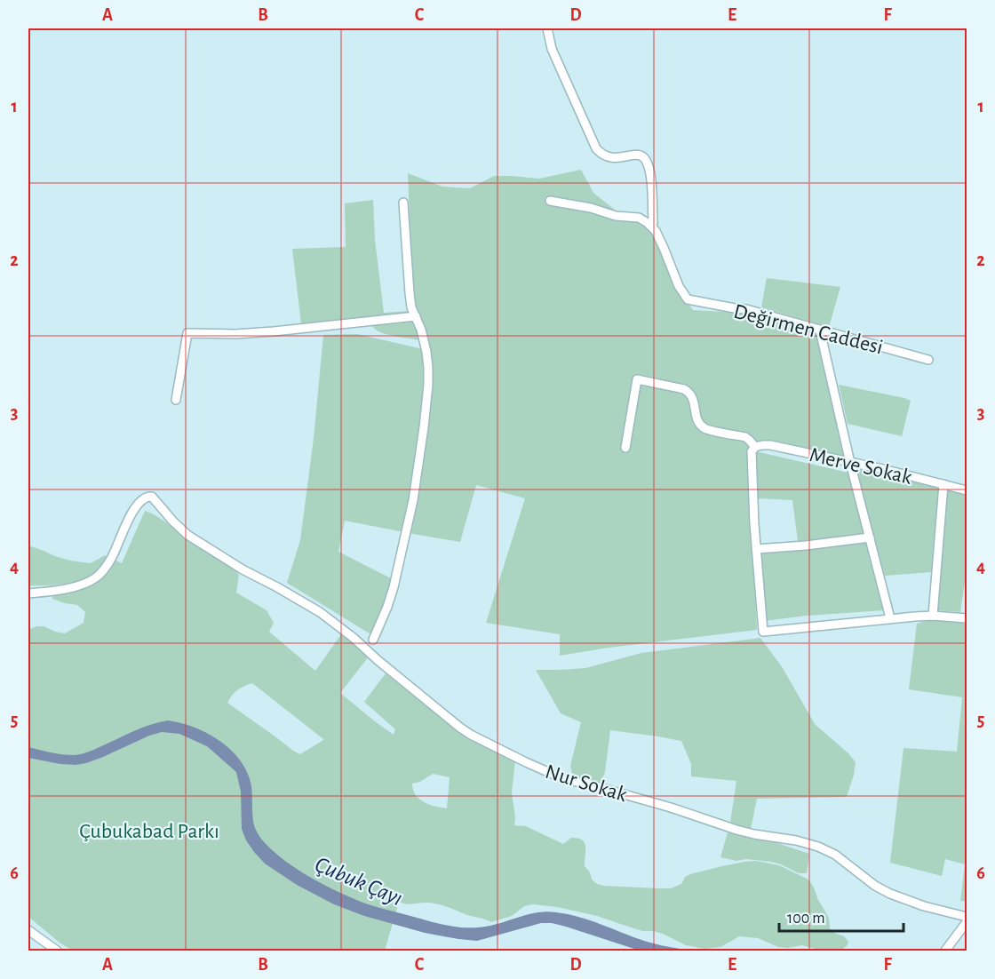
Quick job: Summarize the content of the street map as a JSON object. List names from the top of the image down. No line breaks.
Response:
{"streets":{"street":["Değirmen Caddesi","Merve Sokak","Nur Sokak"]},"water":["Çubuk Çayı"],"parks":["Çubukabad Parkı"],"scale_bar":"100 m","grid":{"columns":["A","B","C","D","E","F"],"rows":["1","2","3","4","5","6"]}}
